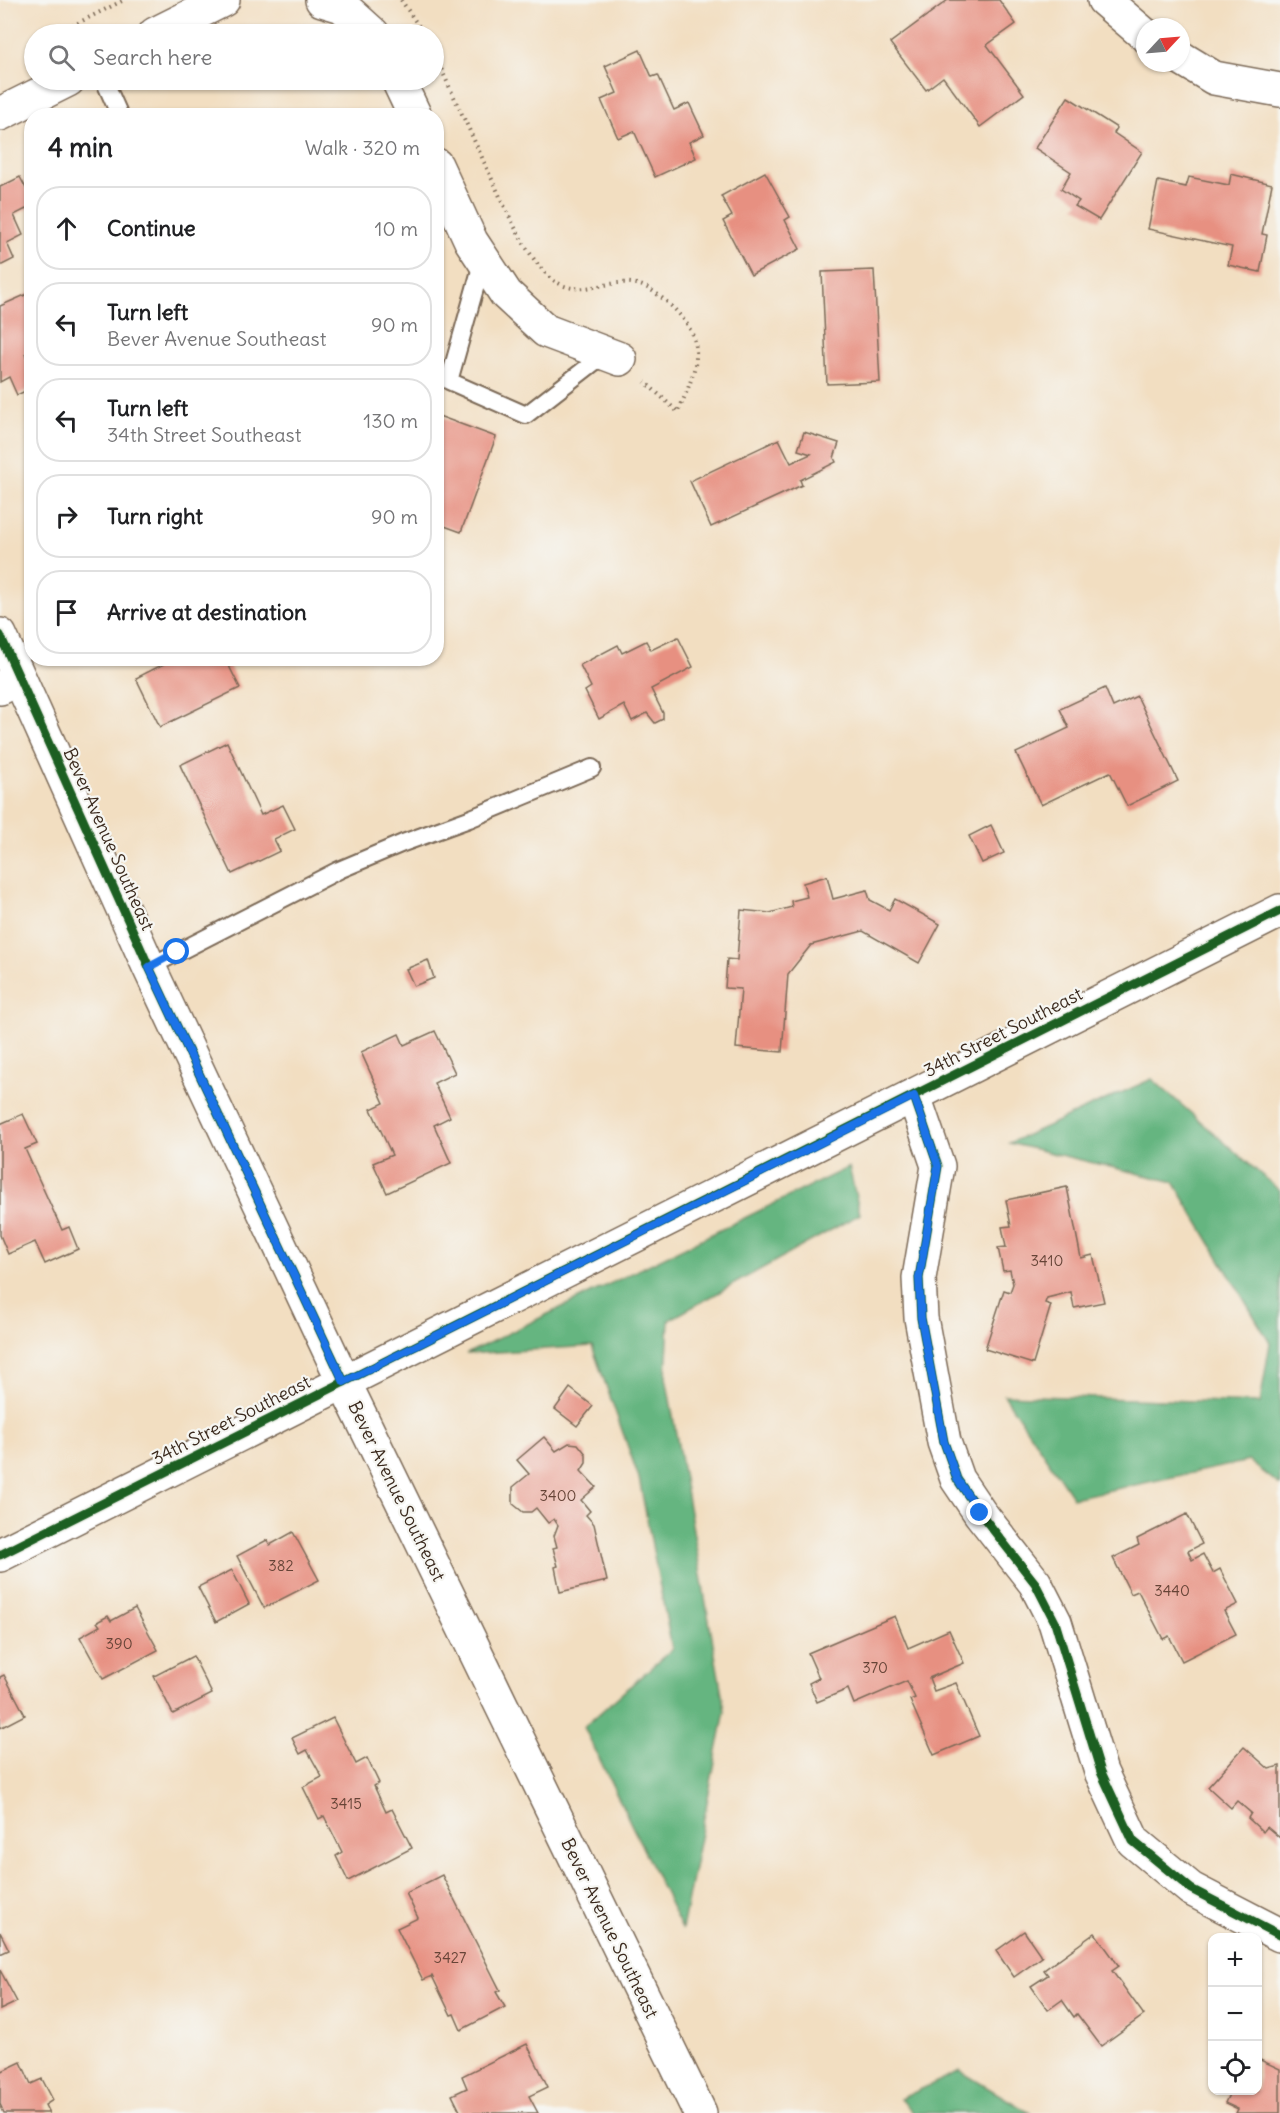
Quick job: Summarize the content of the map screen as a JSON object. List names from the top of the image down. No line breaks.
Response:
{"streets":{"street":["Bever Avenue Southeast","34th Street Southeast"]},"crossings":[["Bever Avenue Southeast","34th Street Southeast"]],"house_numbers":["3410","3400","382","3440","390","370","3415","3427"],"north":"top right","page":{"search":"Search here","heading":["4 min","Walk · 320 m"],"list":[["Continue","10 m"],["Turn left","Bever Avenue Southeast","90 m"],["Turn left","34th Street Southeast","130 m"],["Turn right","90 m"],"Arrive at destination"],"map_buttons":["+","−"]}}
